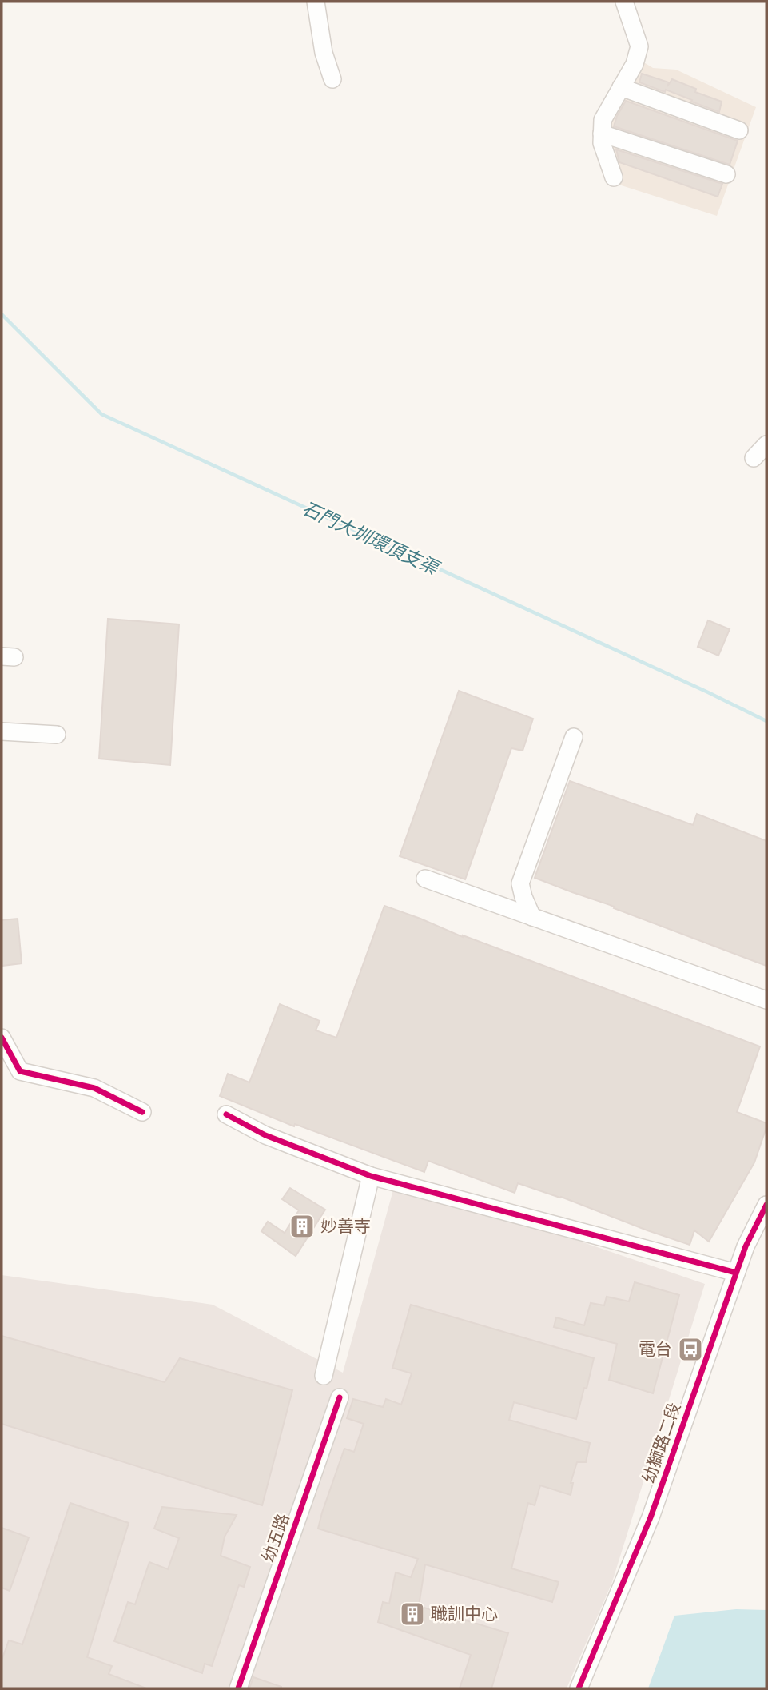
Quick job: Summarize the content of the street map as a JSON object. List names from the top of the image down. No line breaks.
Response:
{"streets":{"street":["幼獅路二段","幼五路"]},"water":["石門大圳環頂支渠"],"places":{"building":["妙善寺","職訓中心"],"bus stop":["電台"]}}
